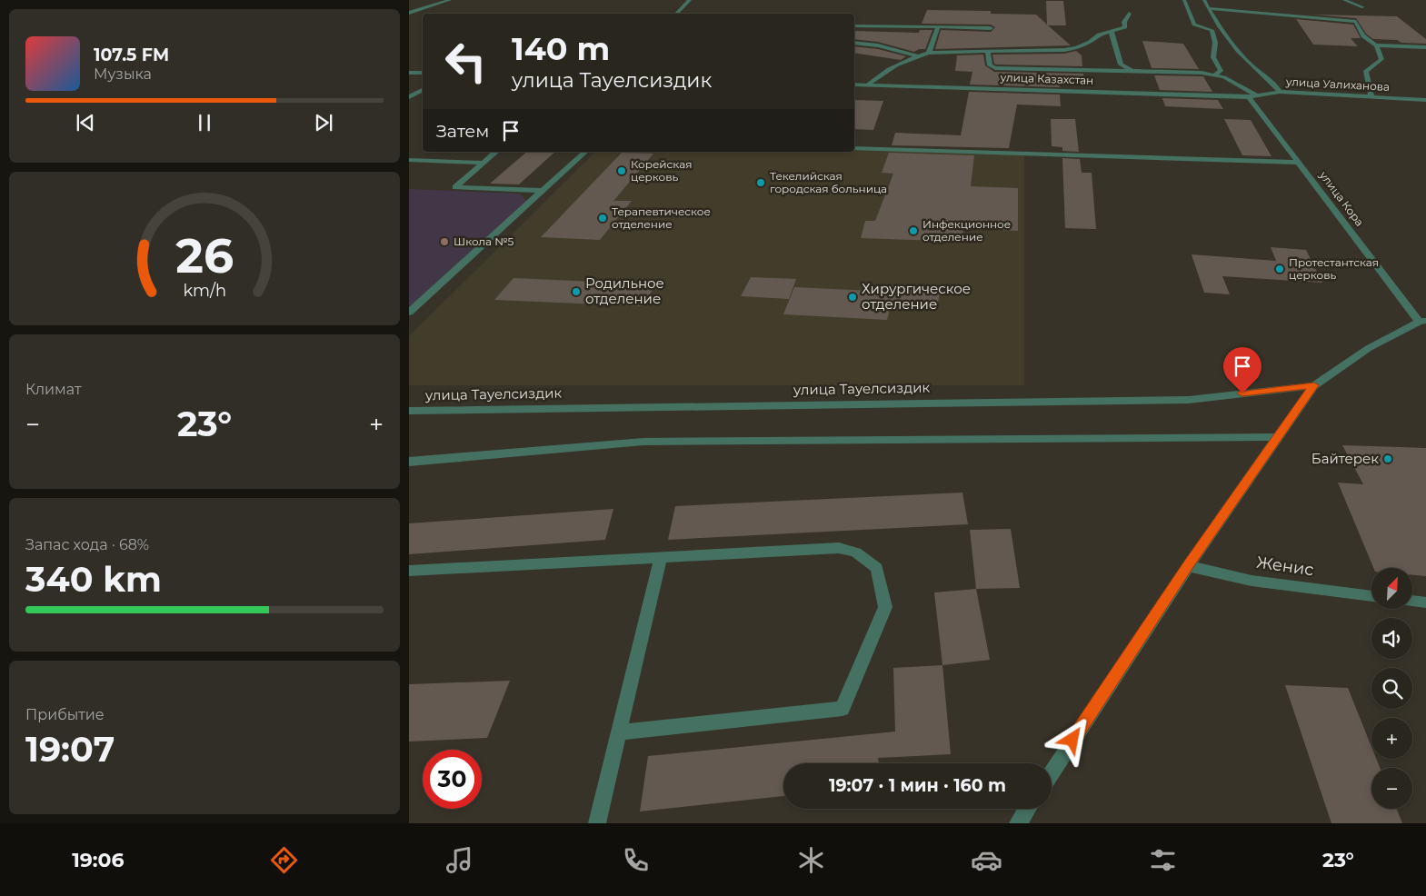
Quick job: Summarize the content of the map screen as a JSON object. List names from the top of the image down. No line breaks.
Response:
{"streets":{"street":["улица Казахстан","улица Уалиханова","улица Кора","улица Тауелсиздик","Женис"]},"crossings":[["улица Казахстан","улица Уалиханова"],["улица Казахстан","улица Кора"],["улица Уалиханова","улица Кора"],["улица Кора","улица Тауелсиздик"]],"places":["Корейская церковь","Текелийская городская больница","Терапевтическое отделение","Инфекционное отделение","Школа №5","Протестантская церковь","Родильное отделение","Хирургическое отделение","Байтерек"],"north":"top right","page":{"turn":["140 m","улица Тауелсиздик"],"song":["107.5 FM","Музыка"],"then":"Затем","tile":["Климат",["Запас хода · 68%","340 km"],["Прибытие","19:07"]],"heat":["−","23°","+"],"map_buttons":["+","−"],"limit":"30","trip":"19:07 · 1 мин · 160 m","tabs":["19:06","23°"],"gauge":["26","km/h"]}}
